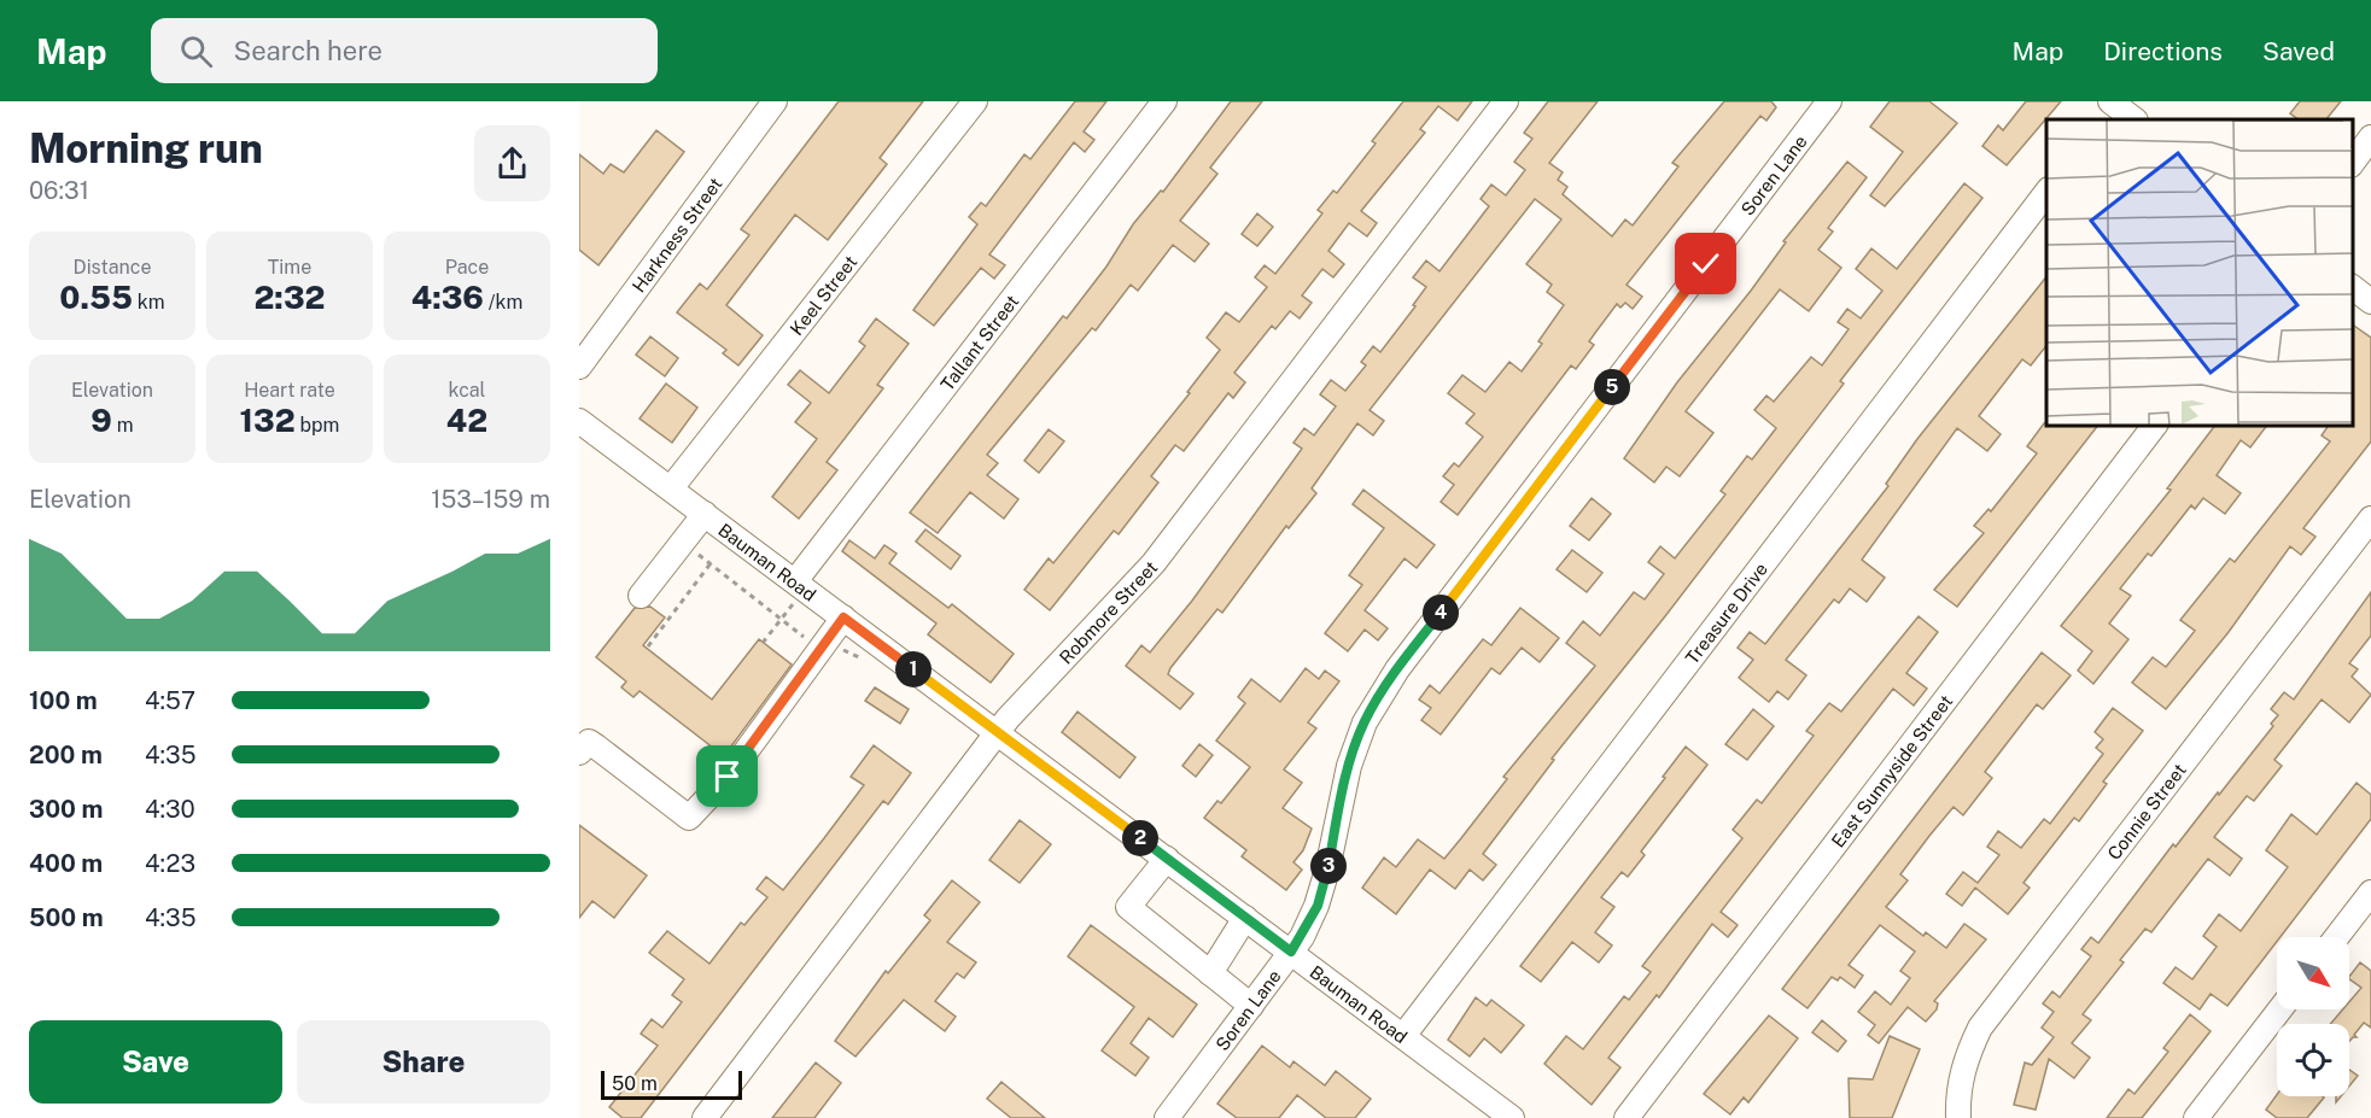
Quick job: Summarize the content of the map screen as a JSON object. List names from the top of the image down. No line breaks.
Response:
{"streets":{"street":["Soren Lane","Harkness Street","Keel Street","Tallant Street","Bauman Road","Robmore Street","Treasure Drive","East Sunnyside Street","Connie Street"]},"crossings":[["Soren Lane","Bauman Road"],["Keel Street","Bauman Road"],["Tallant Street","Bauman Road"],["Bauman Road","Robmore Street"],["Bauman Road","Treasure Drive"]],"scale_bar":"50 m","north":"bottom right","page":{"header":"Map","search":"Search here","nav":["Map","Directions","Saved"],"heading":["Morning run","06:31"],"stats":[["Distance","0.55 km"],["Time","2:32"],["Pace","4:36 /km"],["Elevation","9 m"],["Heart rate","132 bpm"],["kcal","42"]],"pins":["5","4","1","2","3"],"chart":["Elevation","153–159 m"],"list":[{"name":"100 m","note":"4:57"},{"name":"200 m","note":"4:35"},{"name":"300 m","note":"4:30"},{"name":"400 m","note":"4:23"},{"name":"500 m","note":"4:35"}],"buttons":["Save","Share"],"scale":"50 m"}}
